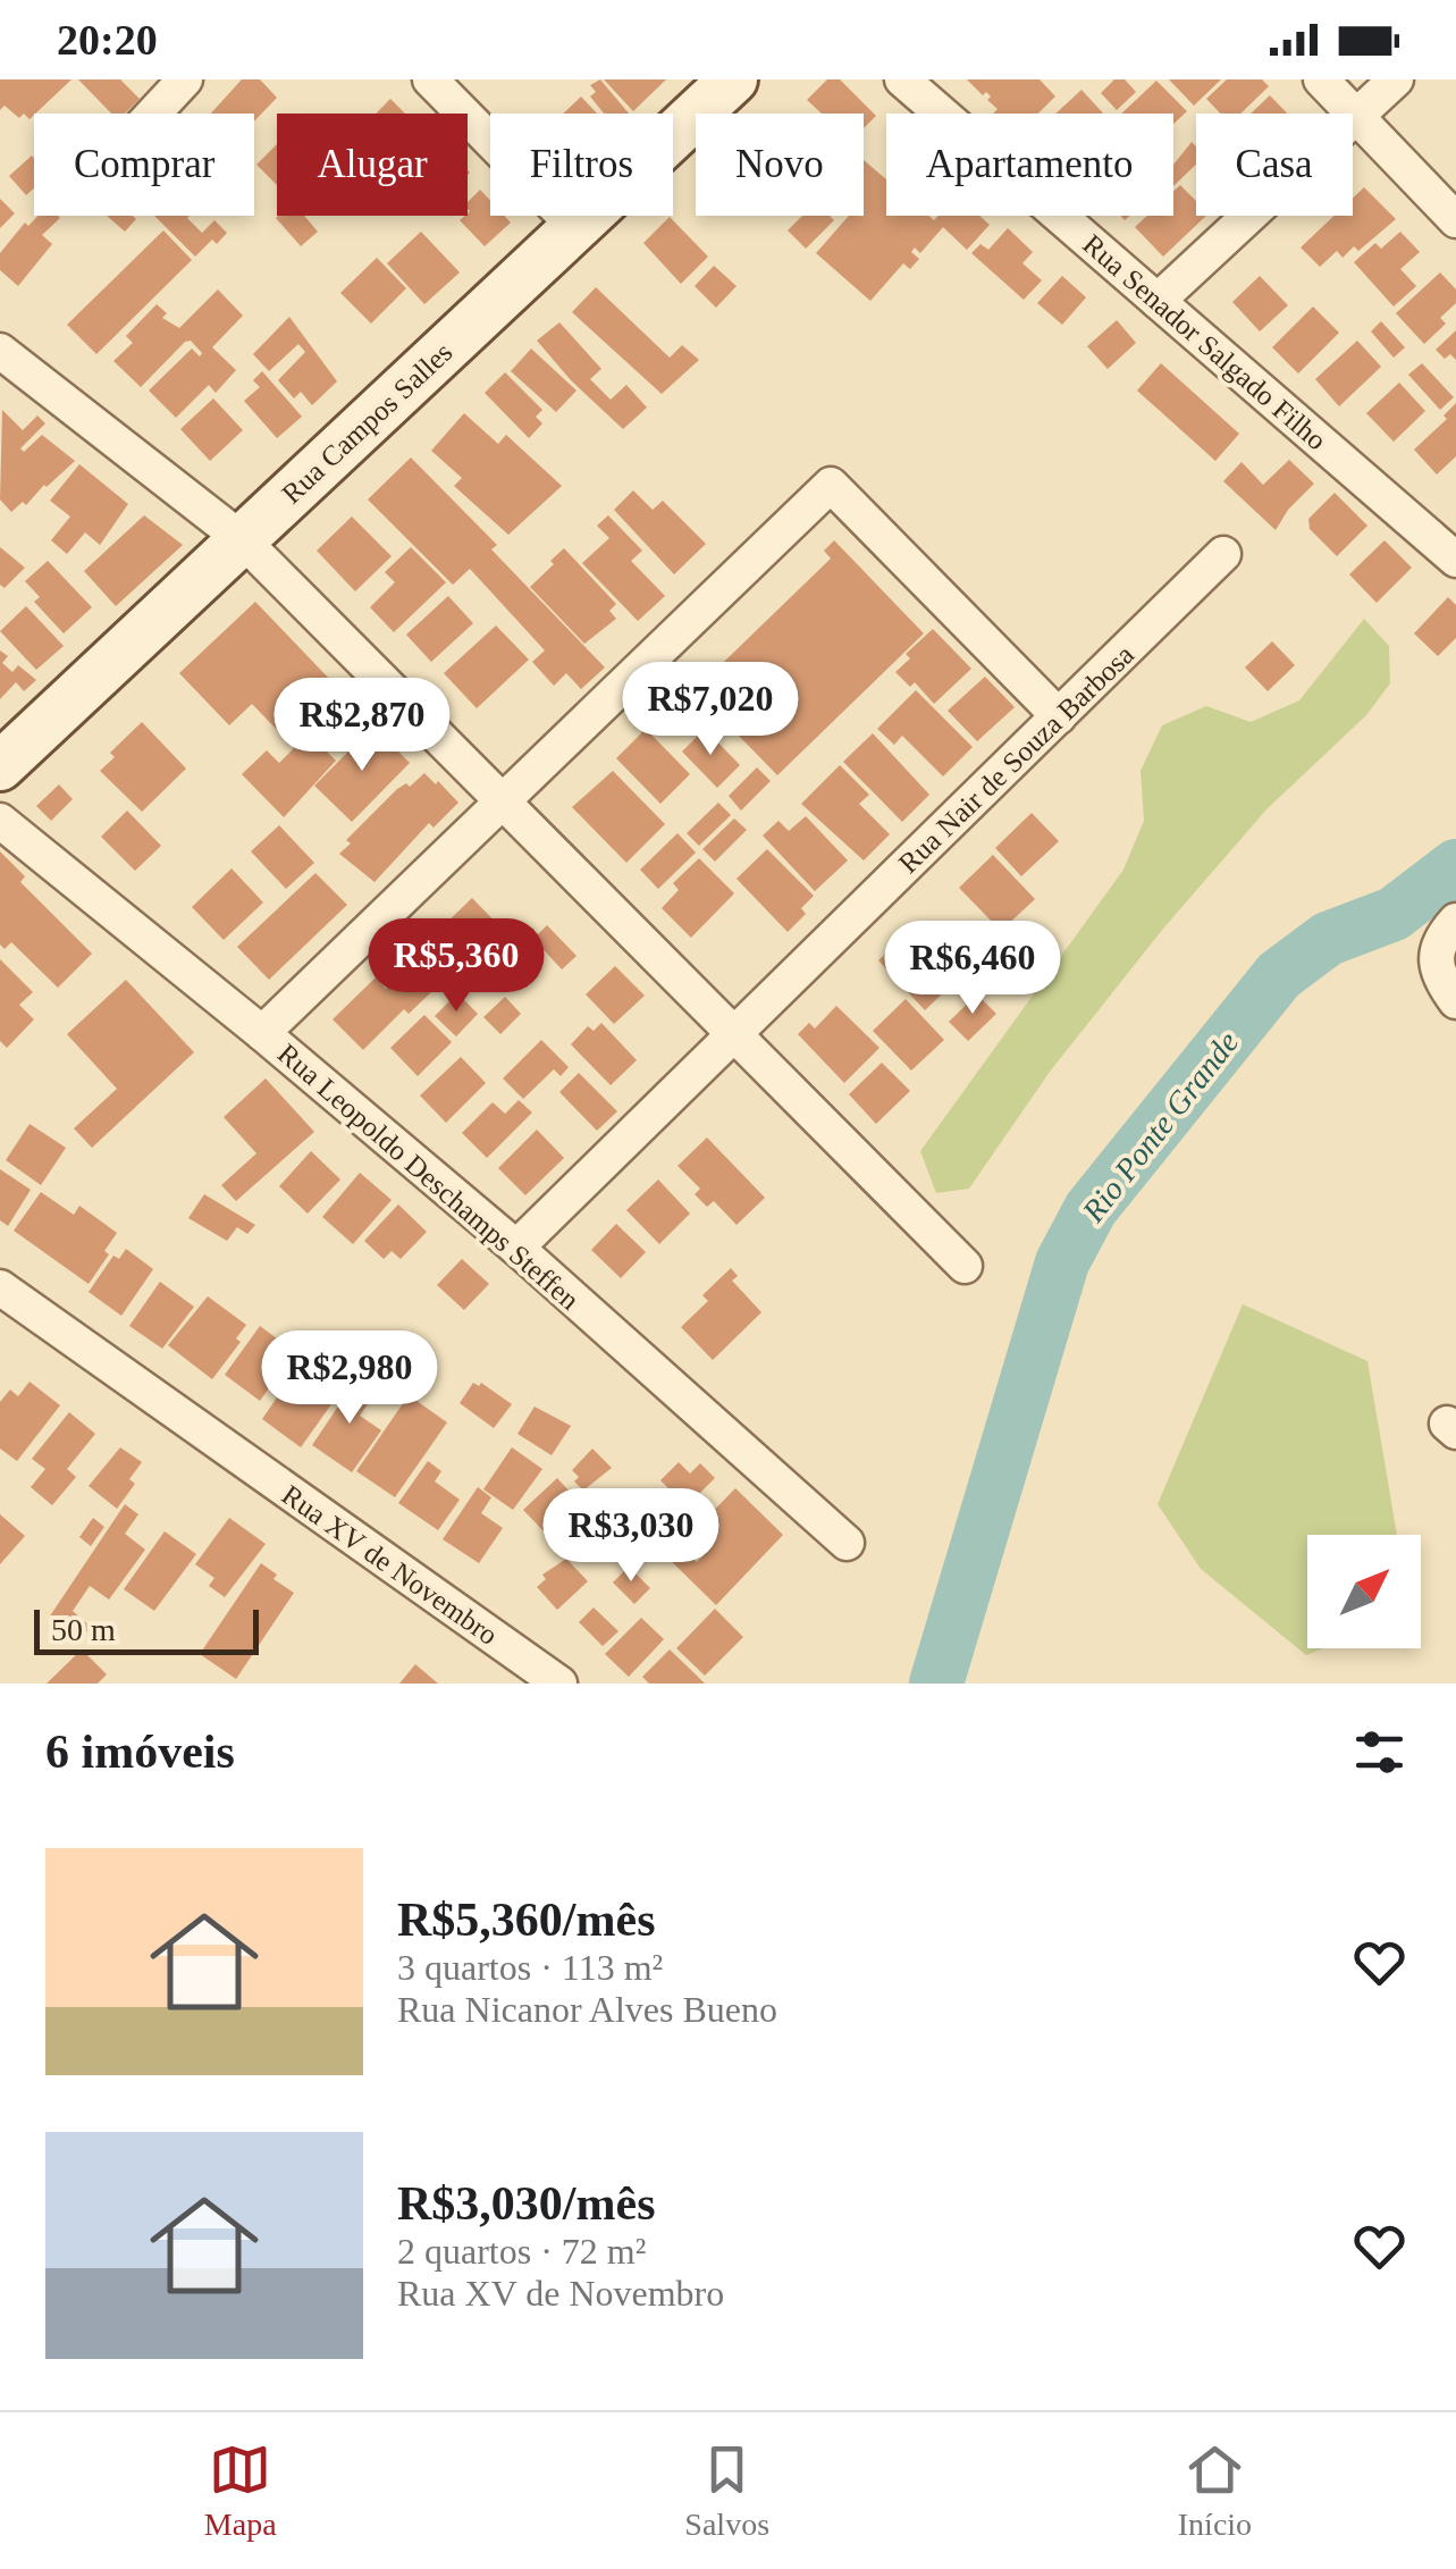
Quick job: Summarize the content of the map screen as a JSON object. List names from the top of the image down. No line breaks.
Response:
{"streets":{"main road":["Rua Campos Salles"],"street":["Rua Senador Salgado Filho","Rua Nair de Souza Barbosa","Rua Leopoldo Deschamps Steffen","Rua XV de Novembro"]},"crossings":[["Rua Nair de Souza Barbosa","Rua Leopoldo Deschamps Steffen"]],"water":["Rio Ponte Grande"],"scale_bar":"50 m","north":"top right","page":{"status":"20:20","chip":["Comprar","Alugar","Filtros","Novo","Apartamento","Casa"],"price":["R$7,020","R$2,870","R$5,360","R$6,460","R$2,980","R$3,030"],"scale":"50 m","heading":"6 imóveis","list":[{"name":"R$5,360/mês","note":"3 quartos · 113 m² · Rua Nicanor Alves Bueno"},{"name":"R$3,030/mês","note":"2 quartos · 72 m² · Rua XV de Novembro"}],"tabs":["Mapa","Salvos","Início"]}}
